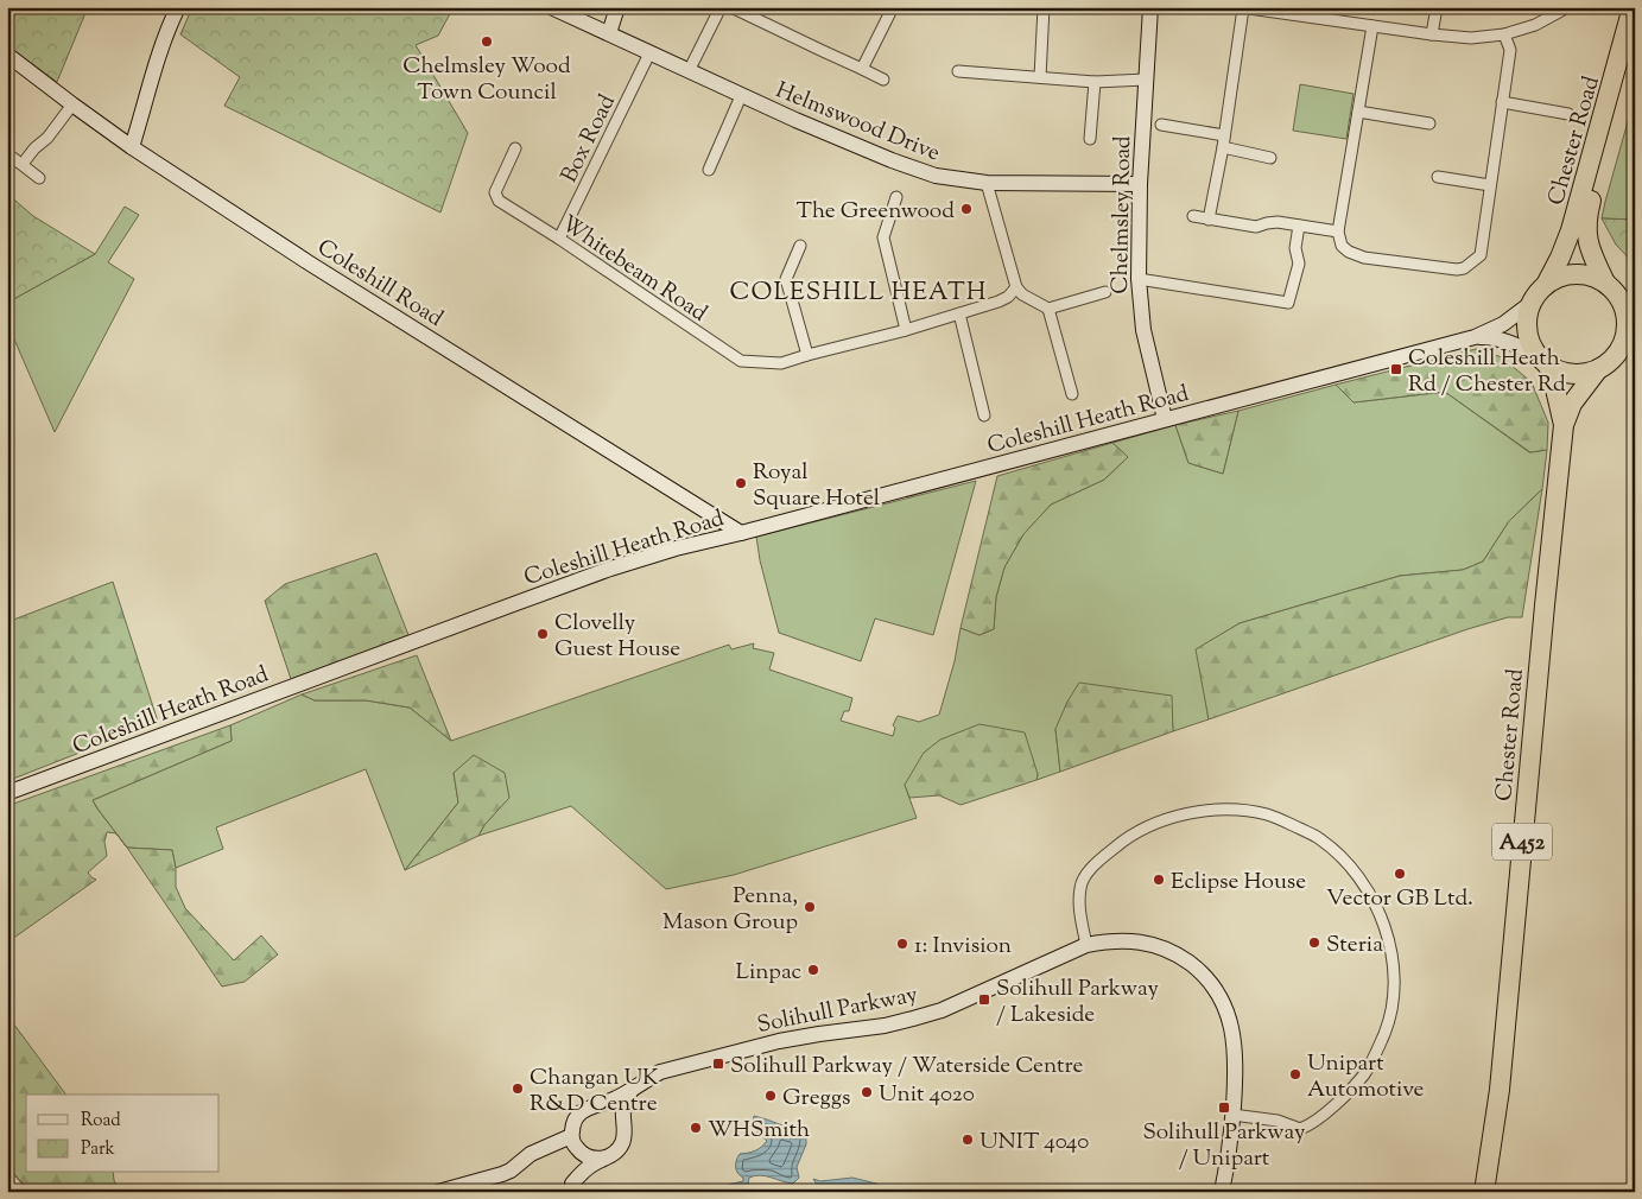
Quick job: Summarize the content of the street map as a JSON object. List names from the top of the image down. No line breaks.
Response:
{"streets":{"highway":["Chester Road","A452"],"street":["Helmswood Drive","Box Road","Chelmsley Road","Whitebeam Road","Coleshill Road","Coleshill Heath Road","Solihull Parkway"]},"crossings":[["Helmswood Drive","Box Road"],["Helmswood Drive","Chelmsley Road"],["Box Road","Whitebeam Road"],["Chester Road","Coleshill Heath Road"],["Chelmsley Road","Coleshill Heath Road"],["Coleshill Road","Coleshill Heath Road"]],"districts":["COLESHILL HEATH"],"places":{"other":["Chelmsley Wood Town Council","The Greenwood","Royal Square Hotel","Clovelly Guest House","Vector GB Ltd.","Eclipse House","Penna, Mason Group","Steria","1: Invision","Linpac","Unipart Automotive","Changan UK R&D Centre","Unit 4020","Greggs","WHSmith","UNIT 4040"],"transit":["Coleshill Heath Rd / Chester Rd","Solihull Parkway / Lakeside","Solihull Parkway / Waterside Centre","Solihull Parkway / Unipart"]},"legend":["Road","Park"]}
